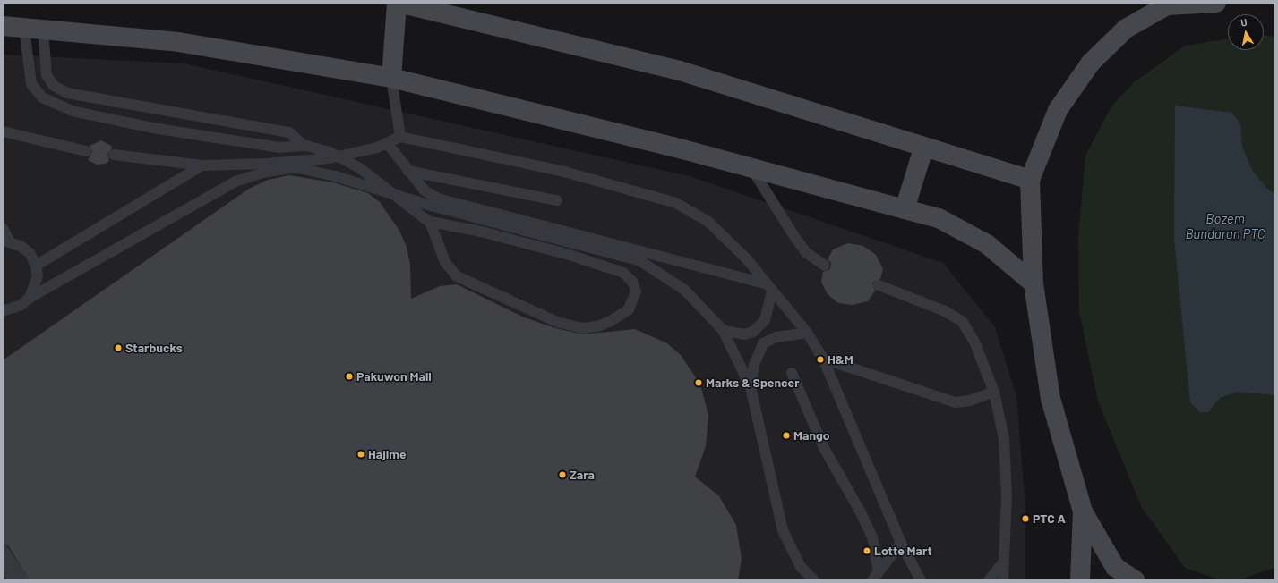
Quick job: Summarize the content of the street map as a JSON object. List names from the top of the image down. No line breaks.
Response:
{"water":["Bozem Bundaran PTC"],"places":["Starbucks","H&M","Pakuwon Mall","Marks & Spencer","Mango","Hajime","Zara","PTC A","Lotte Mart"],"north":"top"}
